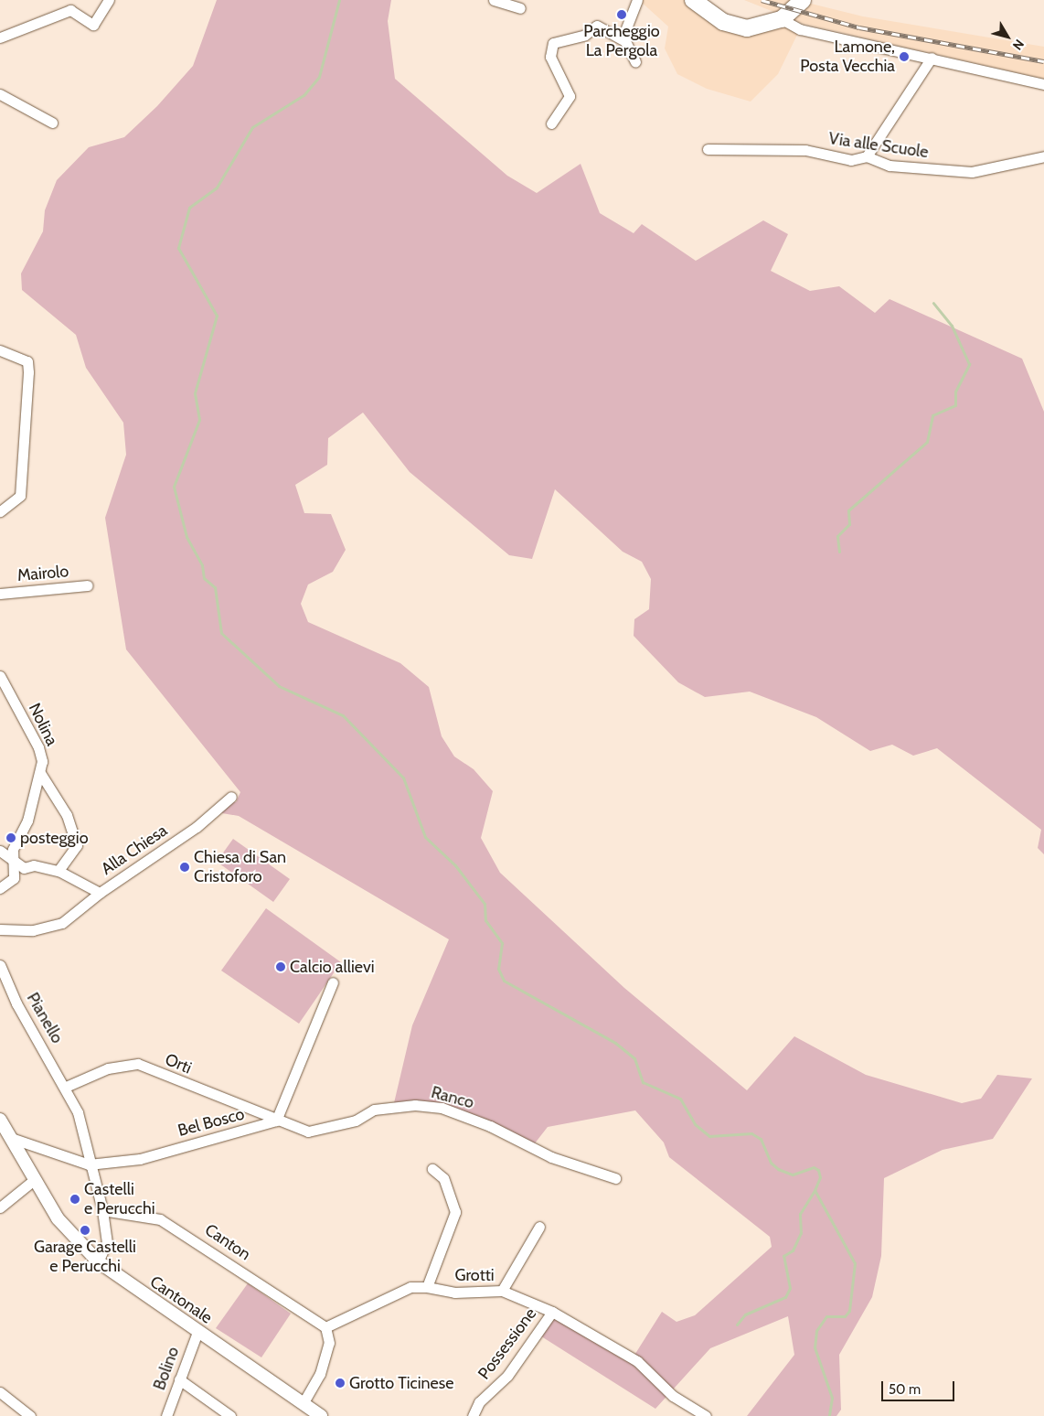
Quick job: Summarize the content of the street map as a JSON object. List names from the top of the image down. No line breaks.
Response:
{"streets":{"street":["Via alle Scuole","Mairolo","Nolina","Alla Chiesa","Pianello","Orti","Ranco","Bel Bosco","Canton","Grotti","Cantonale","Possessione","Bolino"]},"crossings":[["Nolina","Alla Chiesa"],["Pianello","Orti"],["Pianello","Bel Bosco"],["Pianello","Canton"],["Pianello","Cantonale"],["Orti","Ranco"],["Orti","Bel Bosco"],["Ranco","Bel Bosco"],["Bel Bosco","Cantonale"],["Canton","Grotti"],["Grotti","Possessione"],["Cantonale","Bolino"]],"places":["Parcheggio La Pergola","Lamone, Posta Vecchia","posteggio","Chiesa di San Cristoforo","Calcio allievi","Castelli e Perucchi","Garage Castelli e Perucchi","Grotto Ticinese"],"scale_bar":"50 m","north":"bottom right"}
